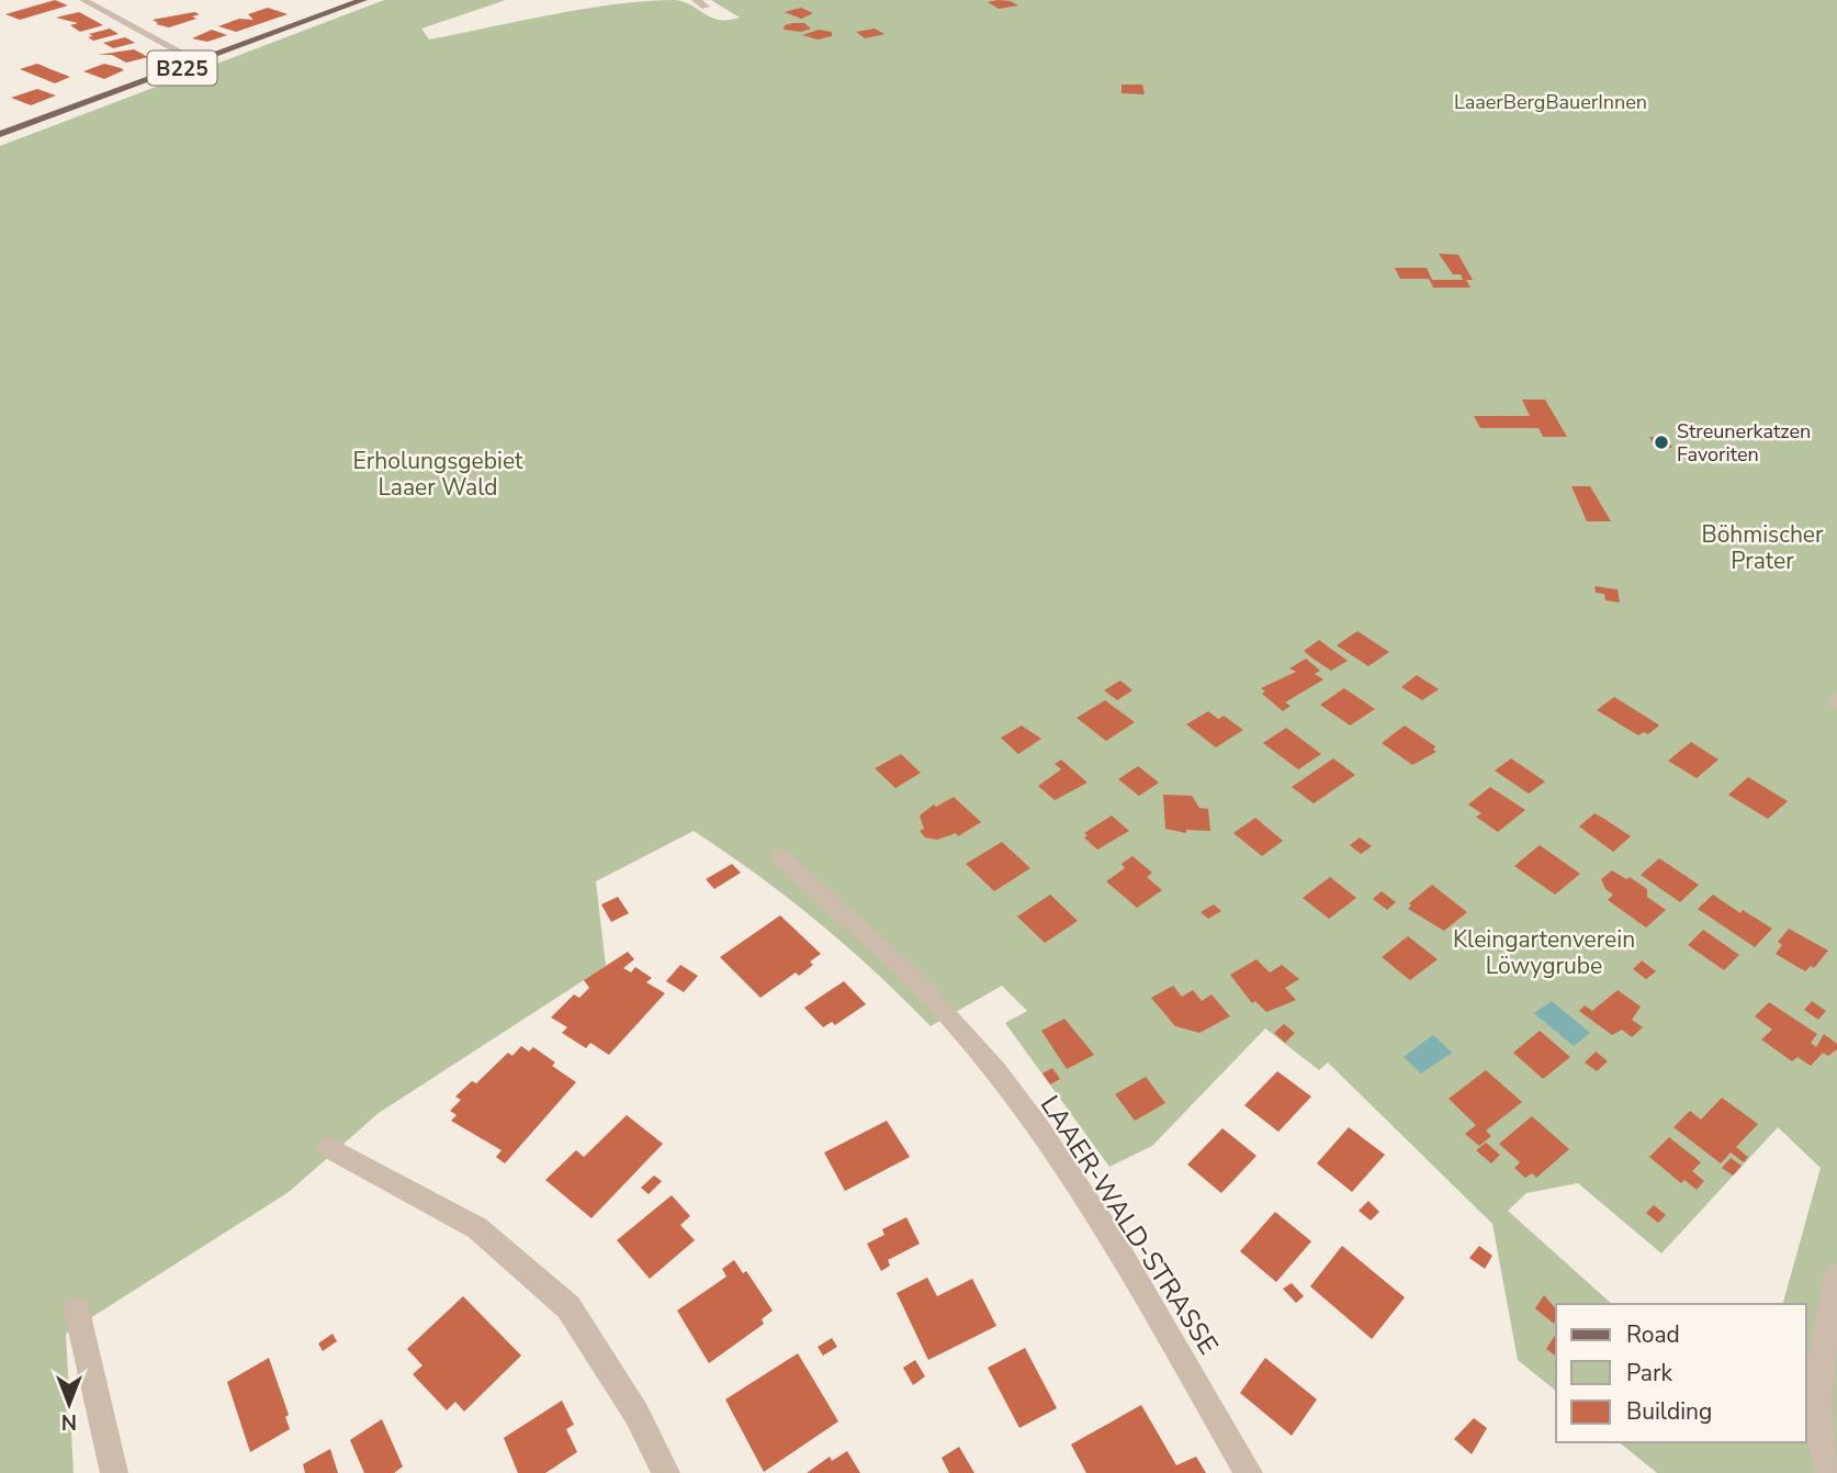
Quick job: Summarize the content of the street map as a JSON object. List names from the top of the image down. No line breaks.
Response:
{"streets":{"main road":["B225"],"street":["LAAER-WALD-STRASSE"]},"parks":["LaaerBergBauerInnen","Erholungsgebiet Laaer Wald","Böhmischer Prater","Kleingartenverein Löwygrube"],"places":["Streunerkatzen Favoriten"],"legend":["Road","Park","Building"],"north":"bottom"}
